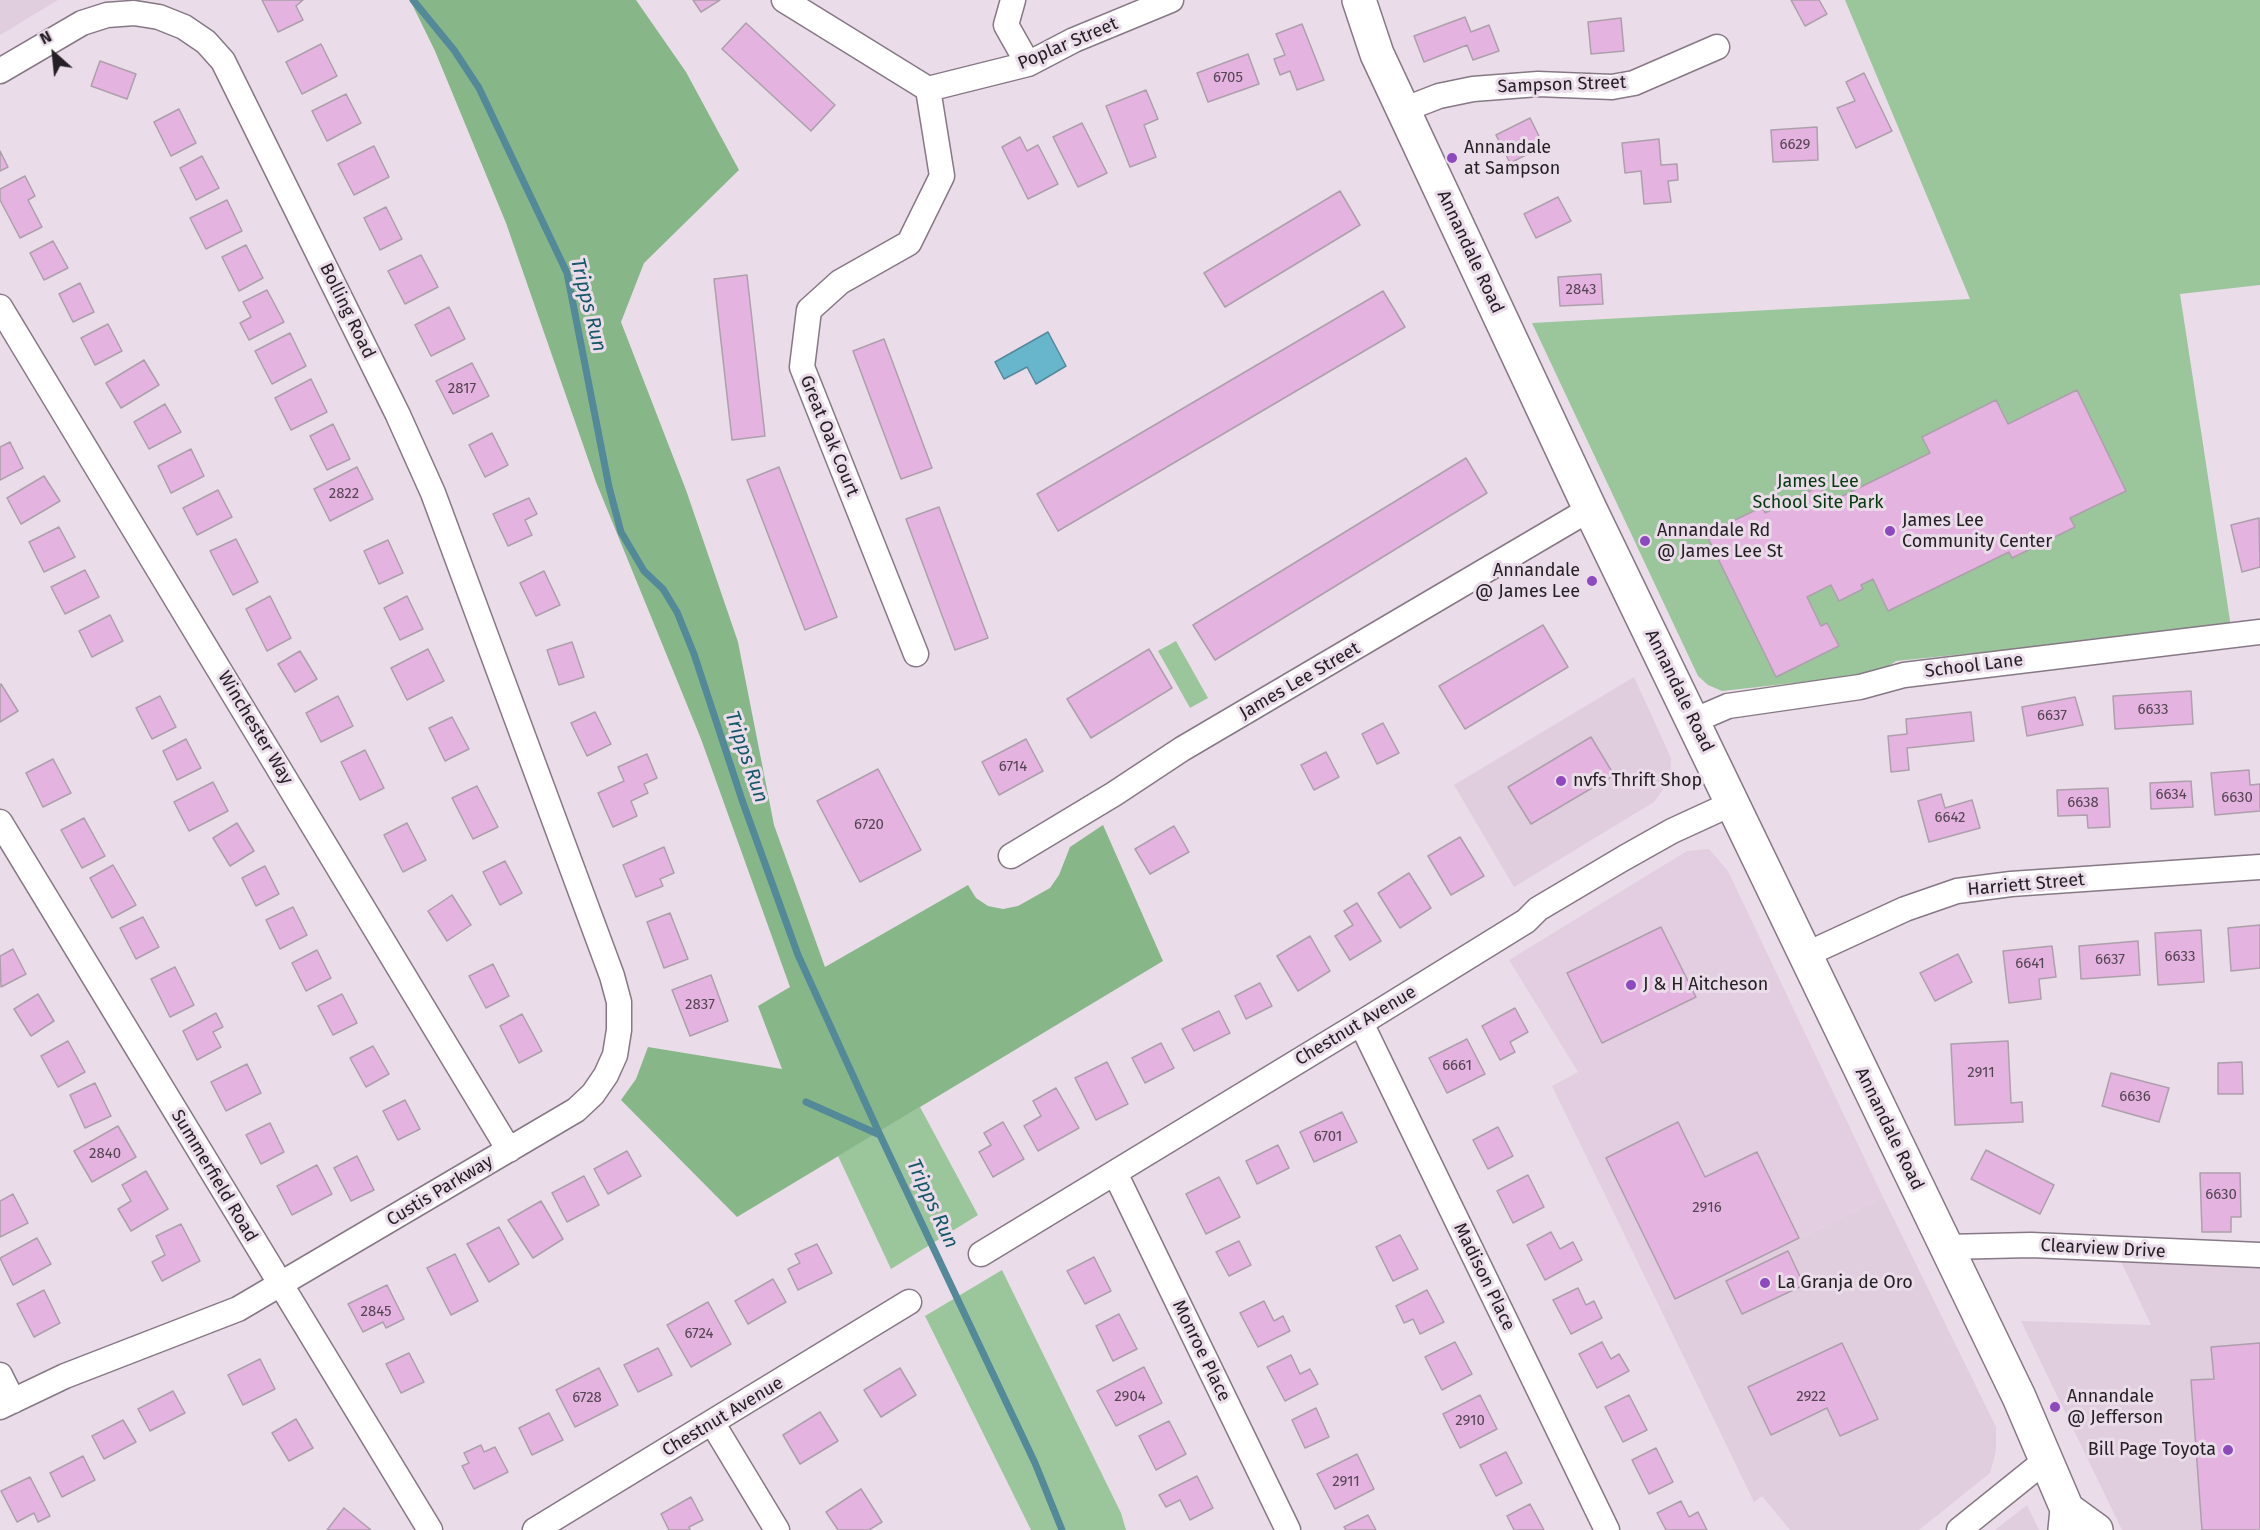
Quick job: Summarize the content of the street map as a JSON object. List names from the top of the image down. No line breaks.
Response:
{"streets":{"main road":["Annandale Road"],"street":["Poplar Street","Sampson Street","Bolling Road","Great Oak Court","School Lane","James Lee Street","Winchester Way","Harriett Street","Chestnut Avenue","Summerfield Road","Custis Parkway","Clearview Drive","Madison Place","Monroe Place"]},"crossings":[["Poplar Street","Great Oak Court"],["Sampson Street","Annandale Road"],["Annandale Road","School Lane"],["Annandale Road","James Lee Street"],["Annandale Road","Harriett Street"],["Annandale Road","Chestnut Avenue"],["Annandale Road","Clearview Drive"],["Bolling Road","Custis Parkway"],["Winchester Way","Custis Parkway"],["Chestnut Avenue","Madison Place"],["Chestnut Avenue","Monroe Place"],["Summerfield Road","Custis Parkway"]],"water":["Tripps Run"],"parks":["James Lee School Site Park"],"places":["Annandale at Sampson","James Lee Community Center","Annandale Rd @ James Lee St","Annandale @ James Lee","nvfs Thrift Shop","J & H Aitcheson","La Granja de Oro","Annandale @ Jefferson","Bill Page Toyota"],"house_numbers":["6705","6629","2843","2817","2822","6633","6637","6714","6634","6630","6638","6642","6720","6633","6637","6641","2837","6661","2911","6636","6701","2840","6630","2916","2845","6724","2904","2922","6728","2910","2911"],"north":"top left"}
